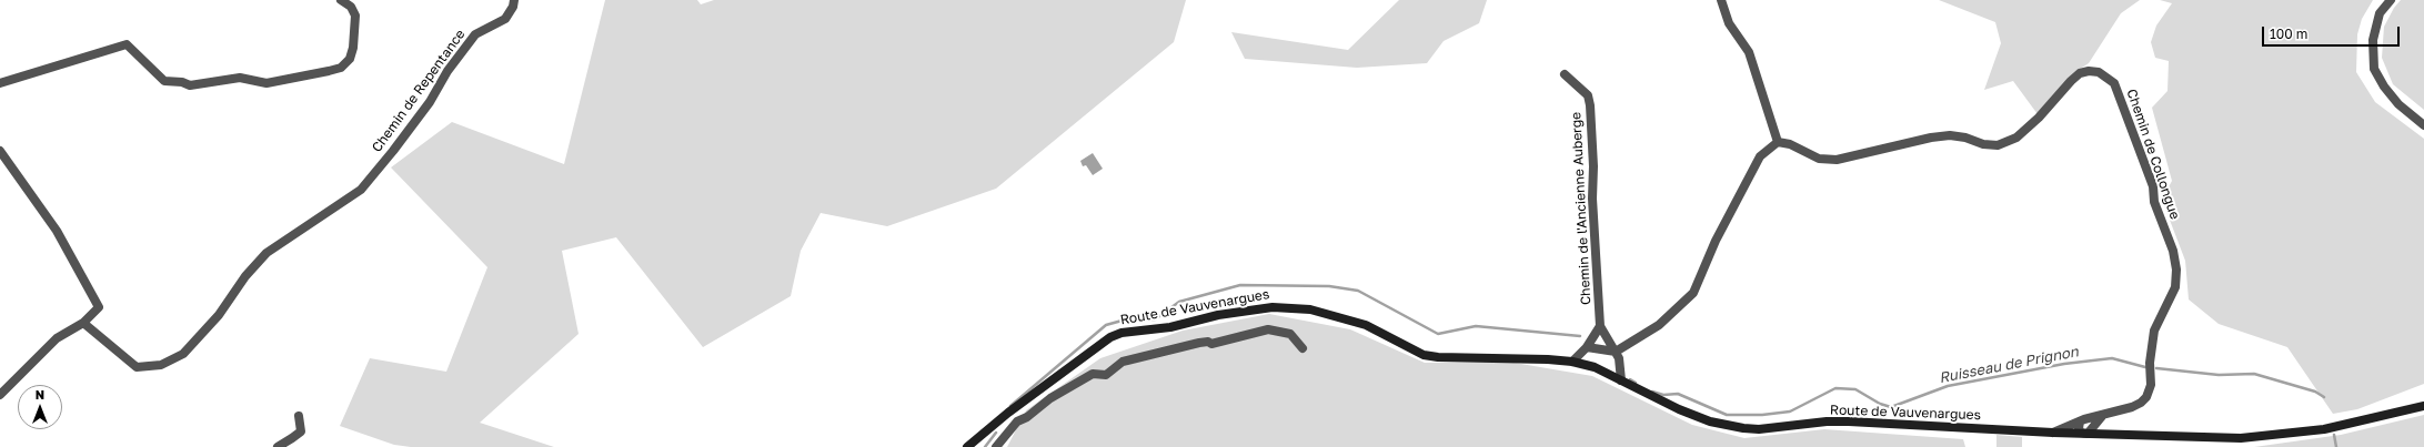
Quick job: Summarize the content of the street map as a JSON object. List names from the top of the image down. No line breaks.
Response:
{"streets":{"main road":["Route de Vauvenargues"],"street":["Chemin de Repentance","Chemin de Collongue","Chemin de l'Ancienne Auberge"]},"crossings":[["Chemin de Collongue","Route de Vauvenargues"],["Chemin de l'Ancienne Auberge","Route de Vauvenargues"]],"water":["Ruisseau de Prignon"],"scale_bar":"100 m","north":"top"}
